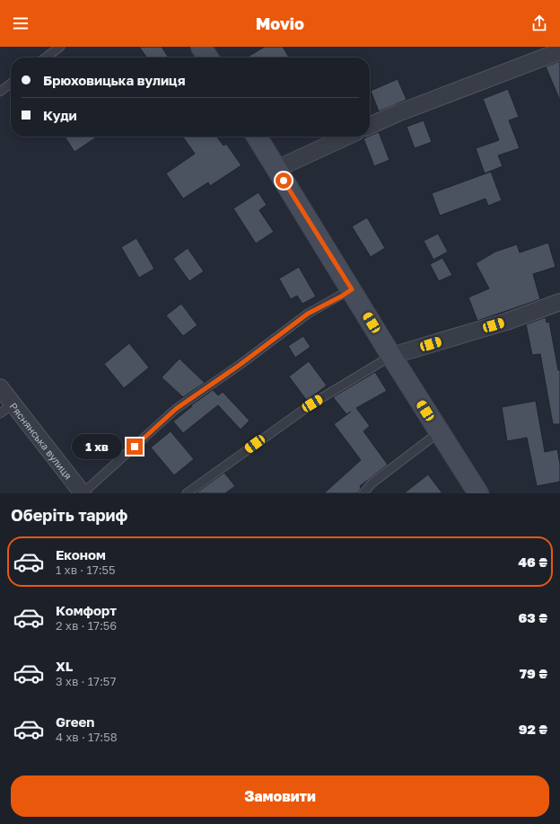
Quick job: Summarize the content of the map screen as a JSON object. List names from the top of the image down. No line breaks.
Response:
{"streets":{"street":["Ряснянська вулиця"]},"page":{"header":"Movio","banner":["Брюховицька вулиця","Куди"],"bubble":"1 хв","heading":"Оберіть тариф","list":[{"name":"Економ","note":"1 хв · 17:55","value":"46 ₴"},{"name":"Комфорт","note":"2 хв · 17:56","value":"63 ₴"},{"name":"XL","note":"3 хв · 17:57","value":"79 ₴"},{"name":"Green","note":"4 хв · 17:58","value":"92 ₴"}],"buttons":"Замовити"}}
